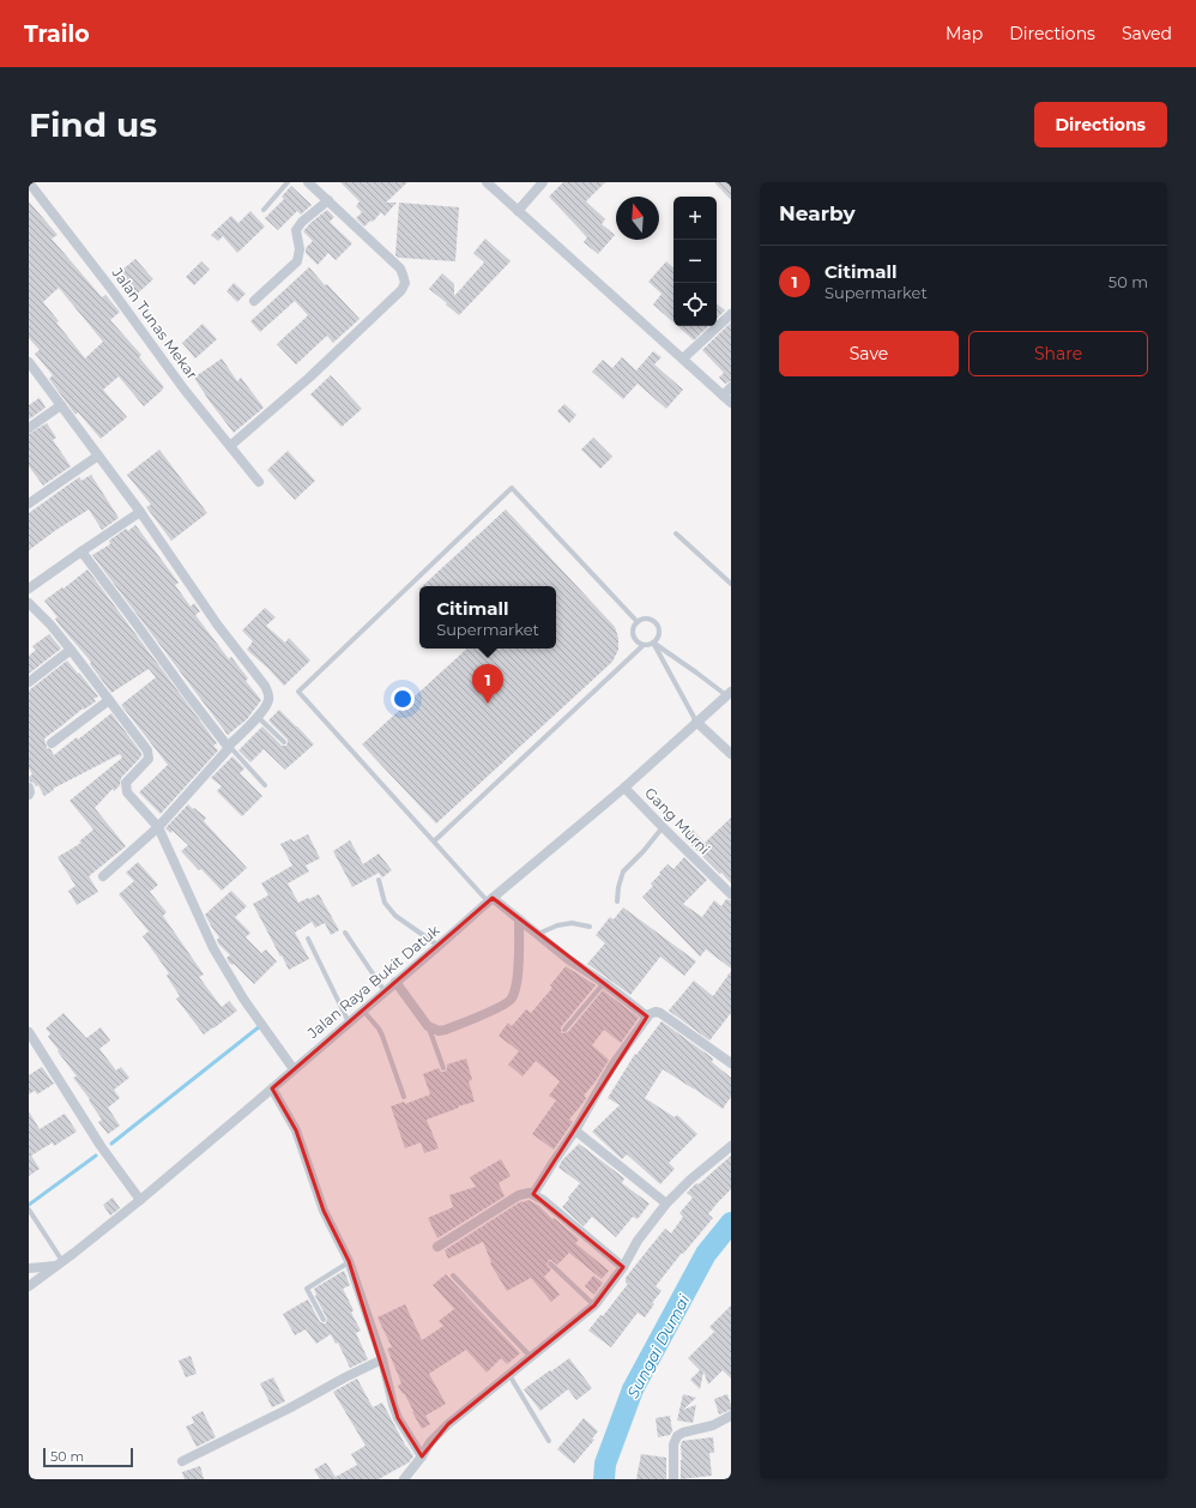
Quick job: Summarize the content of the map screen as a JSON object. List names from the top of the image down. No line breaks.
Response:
{"streets":{"street":["Jalan Tunas Mekar","Gang Murni","Jalan Raya Bukit Datuk"]},"crossings":[["Gang Murni","Jalan Raya Bukit Datuk"]],"water":["Sungai Dumai"],"scale_bar":"50 m","north":"top","page":{"header":"Trailo","nav":["Map","Directions","Saved"],"buttons":["Directions",["Save","Share"]],"title":"Find us","heading":"Nearby","map_buttons":["+","−"],"list":[{"mark":"1","name":"Citimall","note":"Supermarket","value":"50 m"}],"popup":["Citimall","Supermarket"],"pins":"1","scale":"50 m"}}
